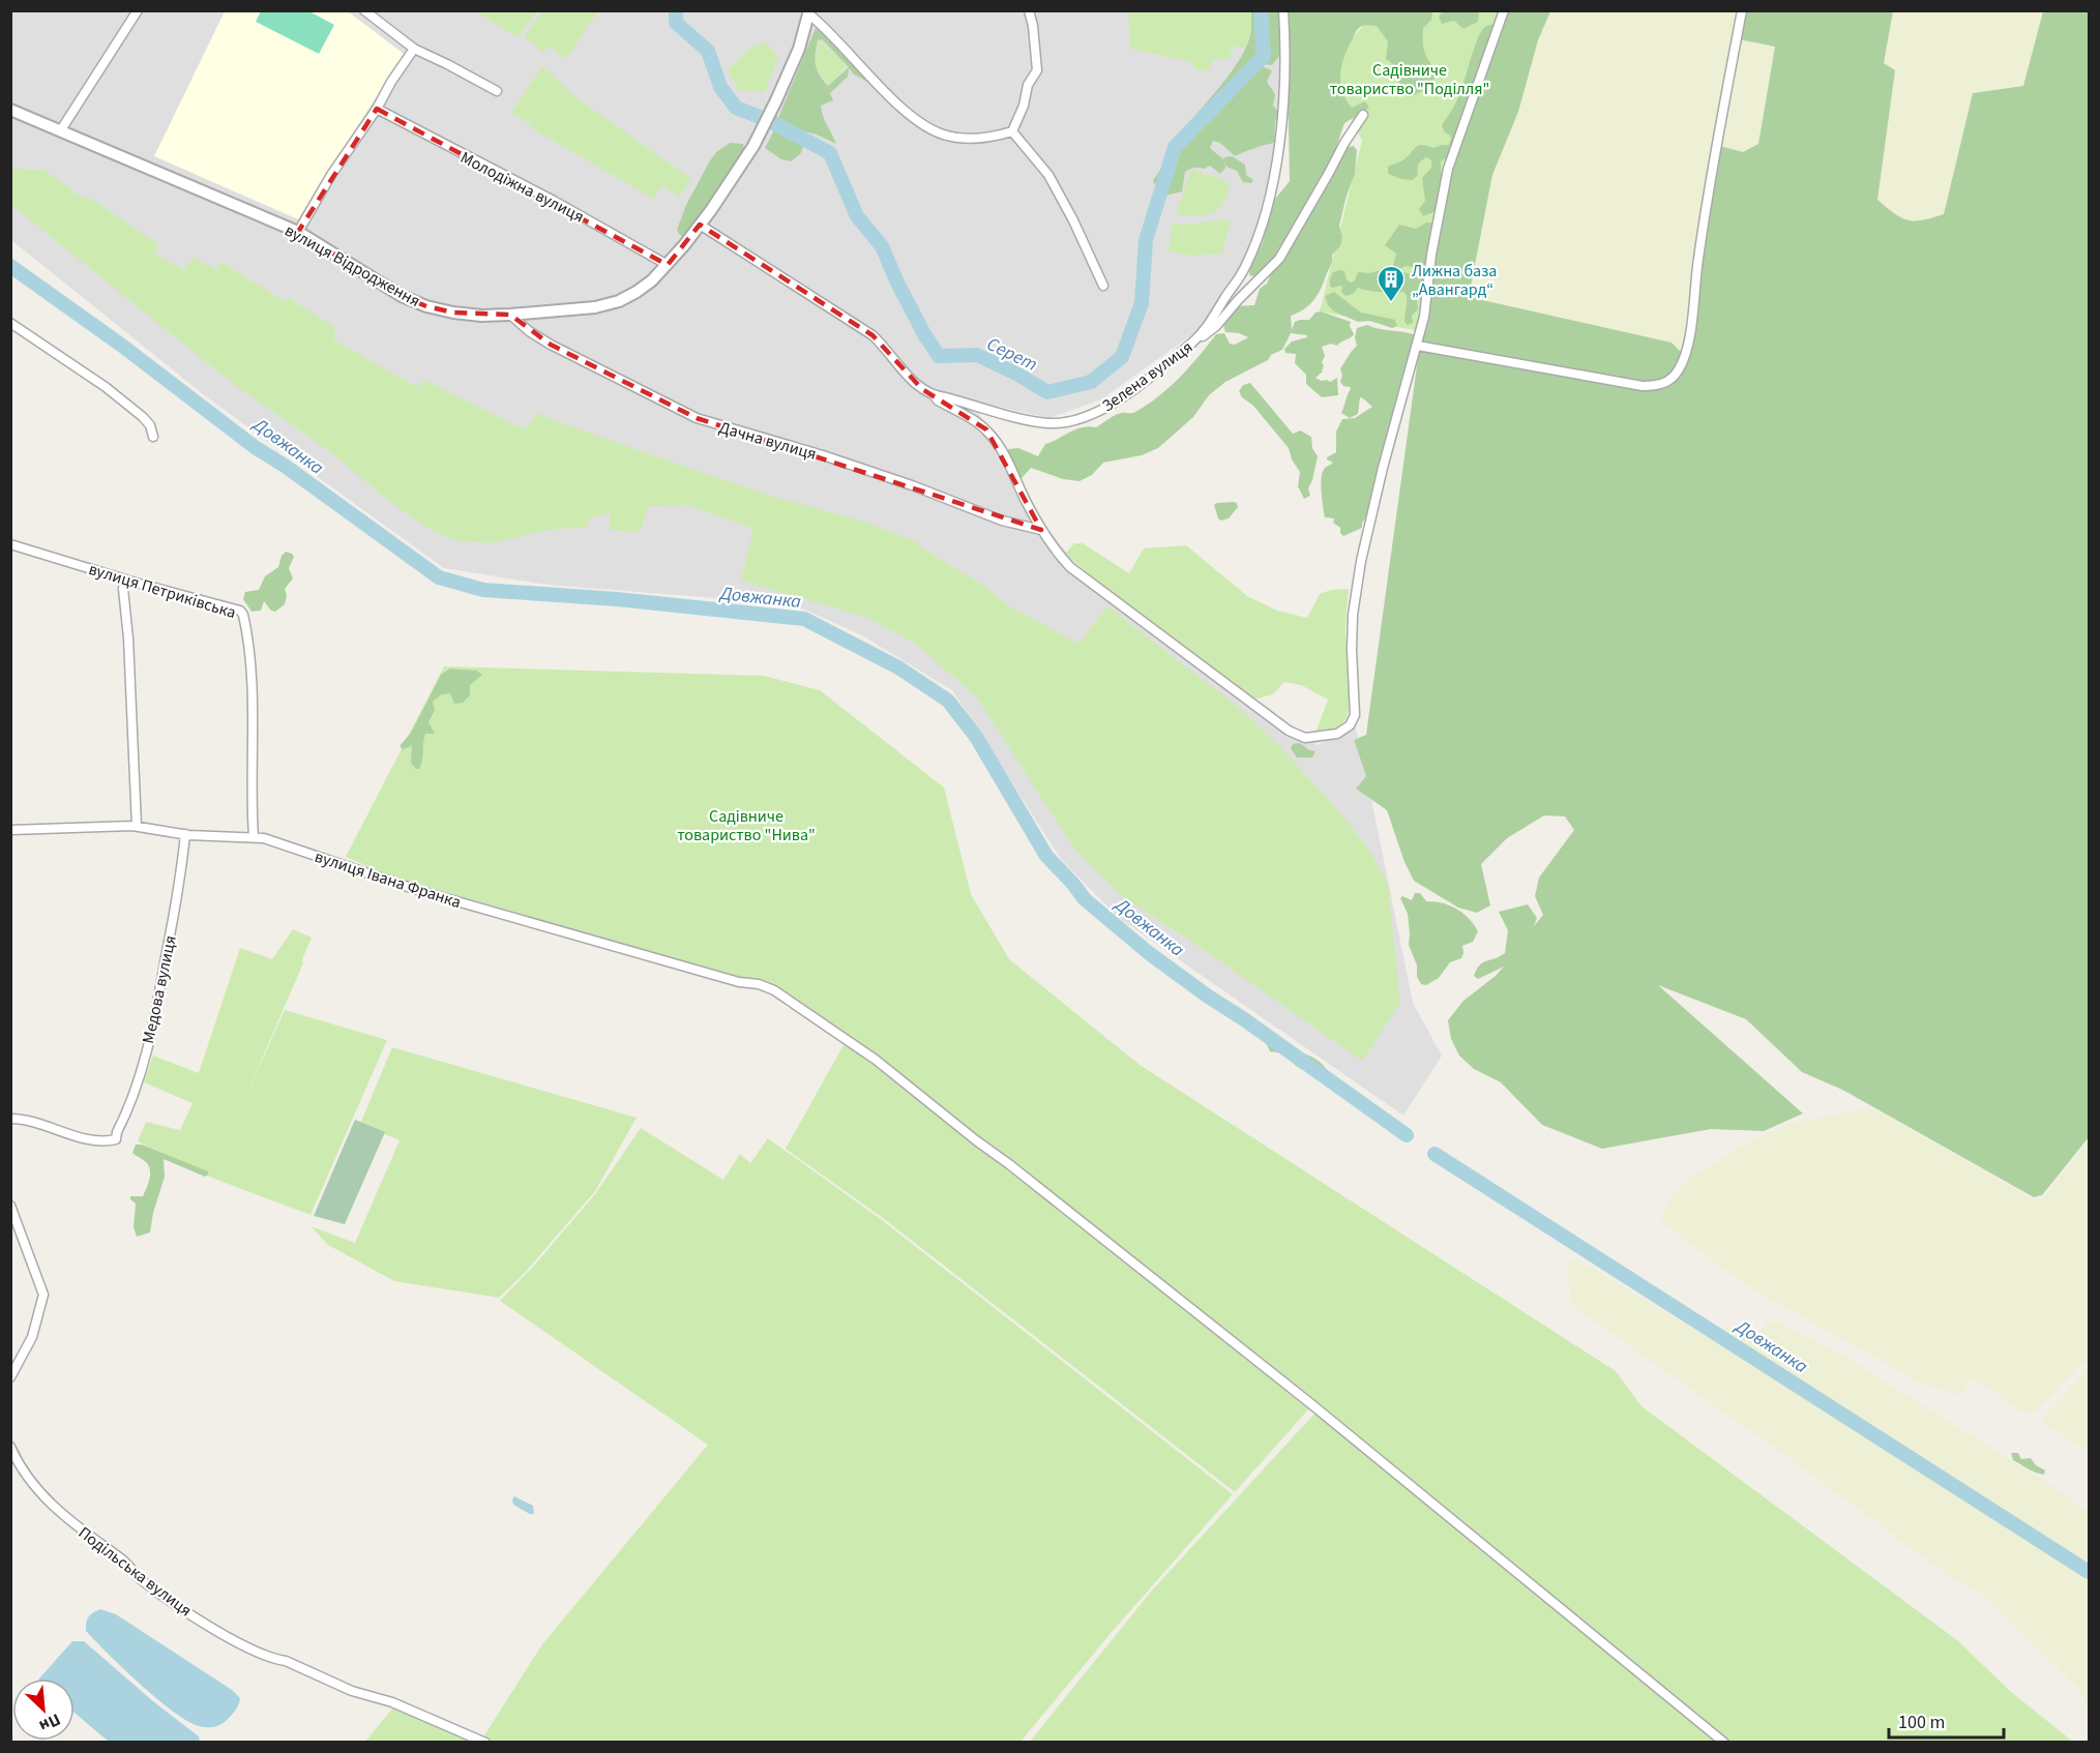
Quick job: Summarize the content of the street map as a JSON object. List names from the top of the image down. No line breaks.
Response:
{"streets":{"street":["Молодіжна вулиця","вулиця Відродження","Зелена вулиця","Дачна вулиця","вулиця Петриківська","вулиця Івана Франка","Медова вулиця","Подільська вулиця"]},"crossings":[["Молодіжна вулиця","вулиця Відродження"],["вулиця Відродження","Зелена вулиця"],["вулиця Відродження","Дачна вулиця"],["вулиця Петриківська","вулиця Івана Франка"],["вулиця Івана Франка","Медова вулиця"]],"water":["Серет","Довжанка"],"parks":["Садівниче товариство \"Поділля\"","Садівниче товариство \"Нива\""],"places":{"building":["Лижна база „Авангард“"]},"scale_bar":"100 m","north":"bottom right"}
